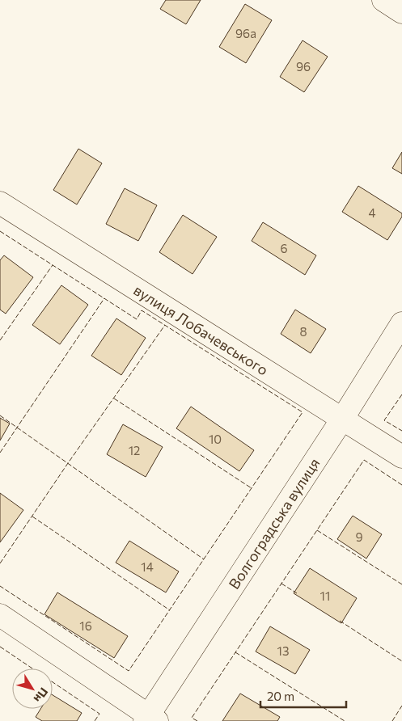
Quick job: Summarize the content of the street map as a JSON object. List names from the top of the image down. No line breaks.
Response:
{"streets":{"street":["вулиця Лобачевського","Волгоградська вулиця"]},"crossings":[["вулиця Лобачевського","Волгоградська вулиця"]],"house_numbers":["96а","96","4","6","8","10","12","9","14","11","16","13"],"scale_bar":"20 m","north":"bottom right"}
